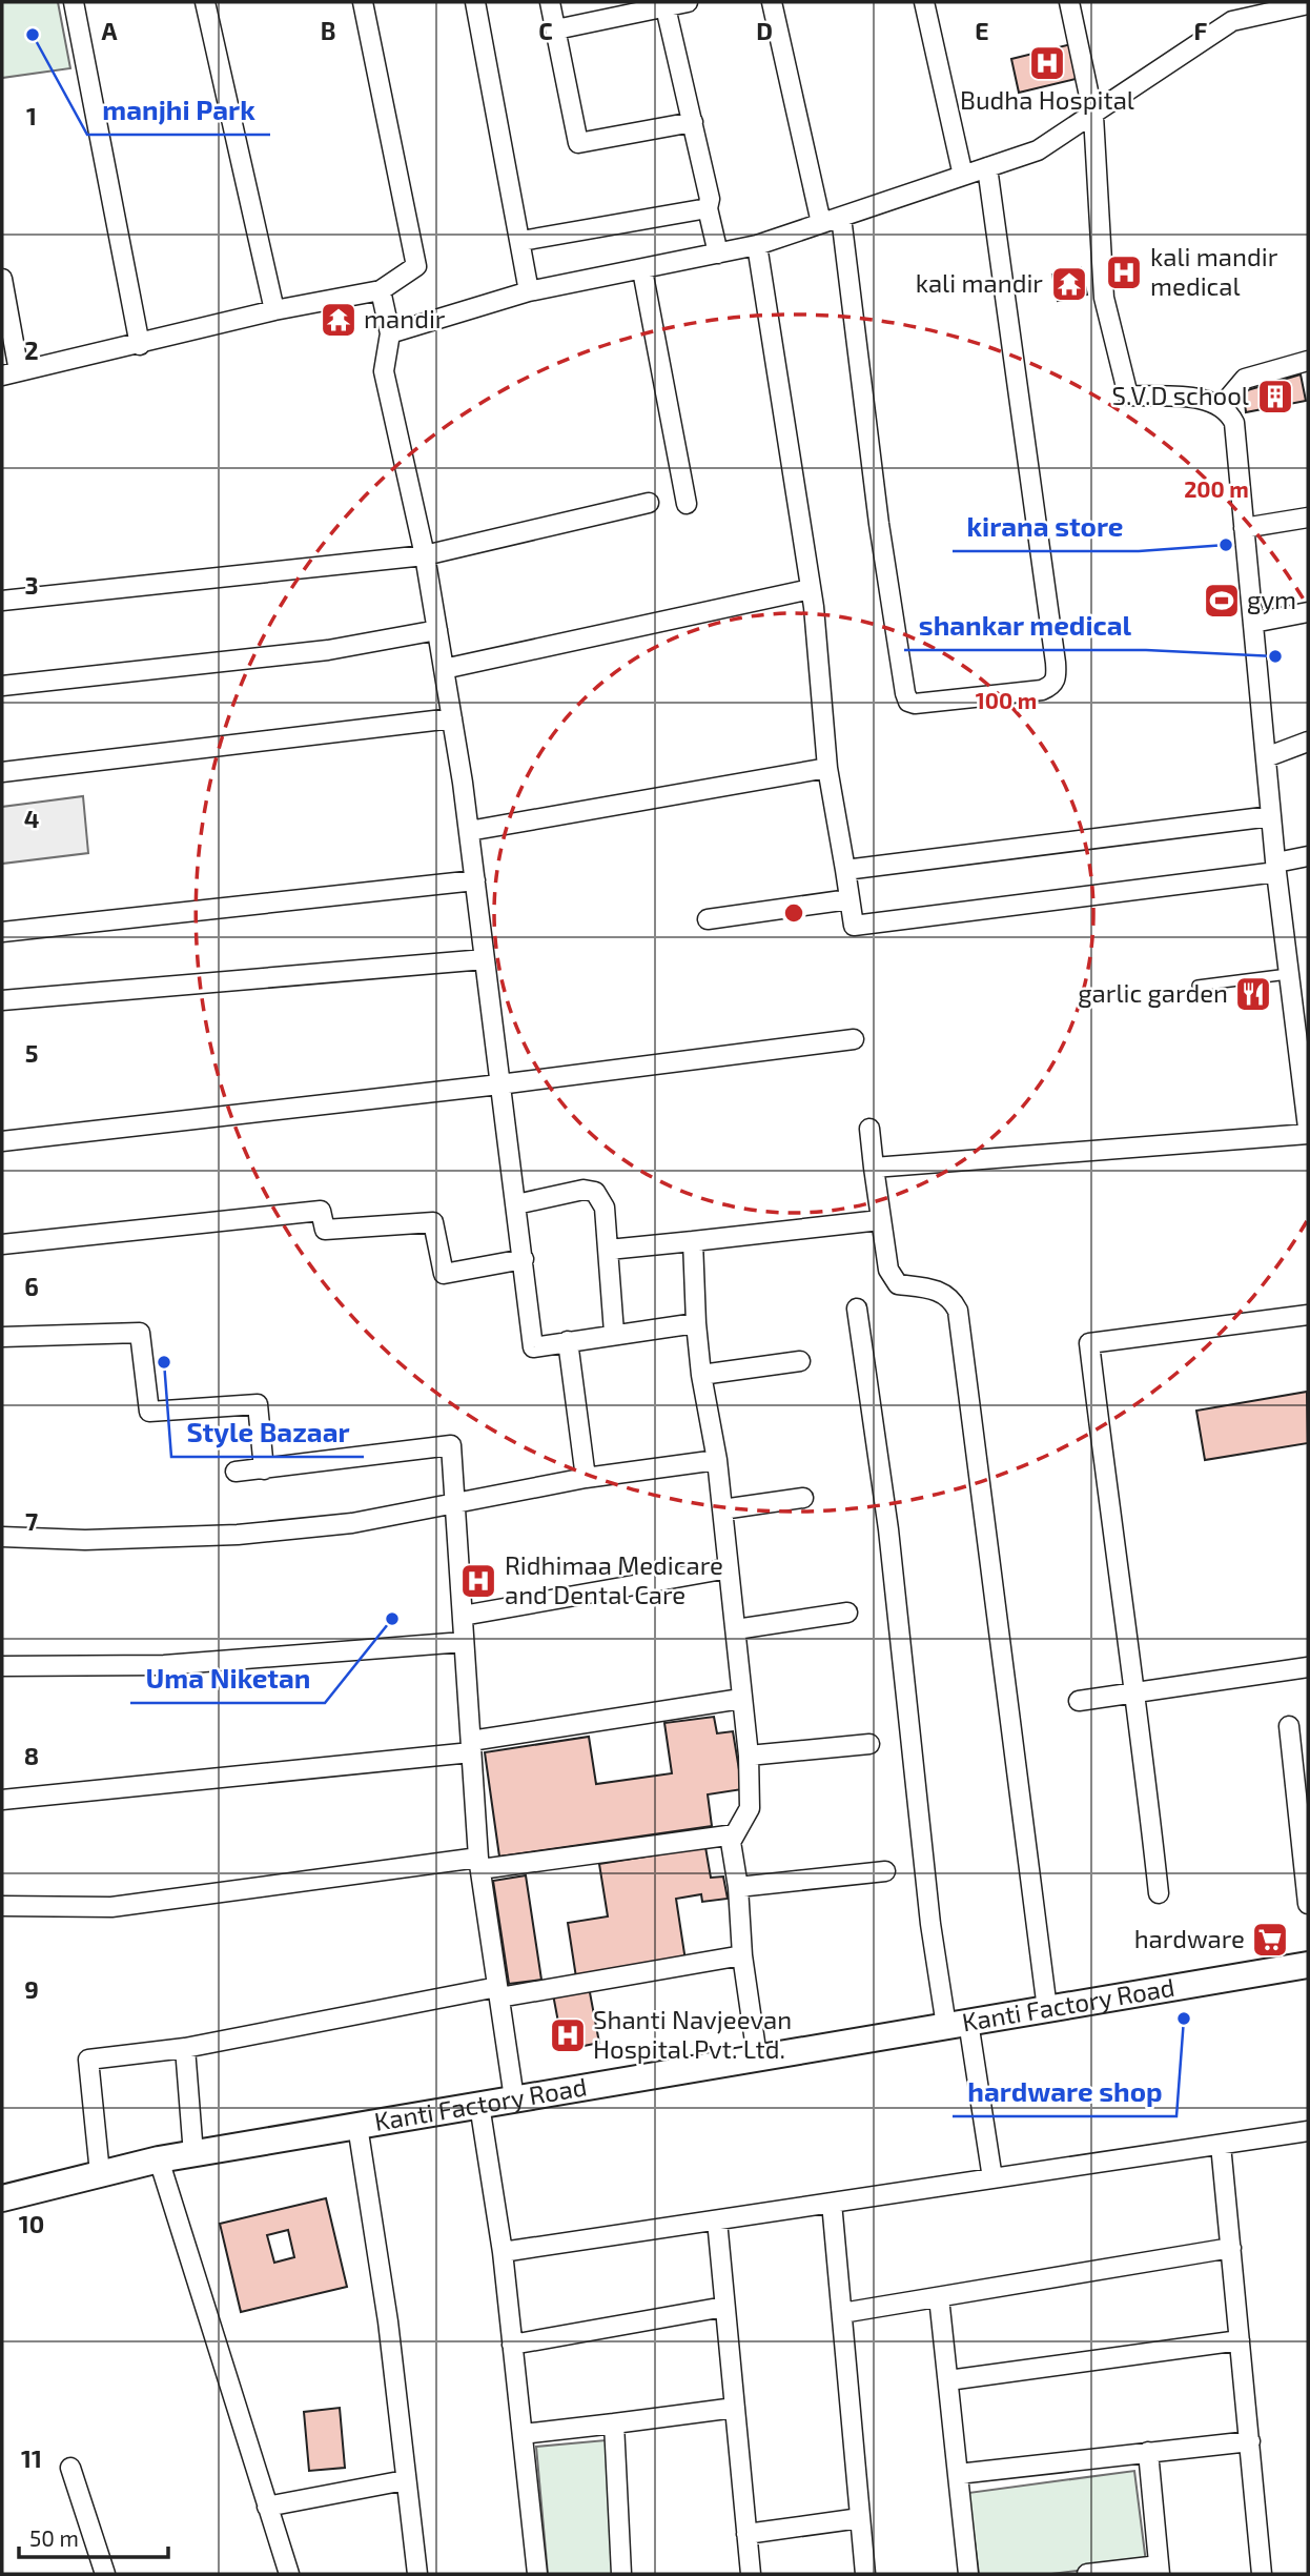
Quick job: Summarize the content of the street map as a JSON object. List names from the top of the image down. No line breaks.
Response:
{"streets":{"street":["Kanti Factory Road"]},"places":{"other":["manjhi Park","kirana store","shankar medical","Style Bazaar","Uma Niketan","hardware shop"],"hospital":["Budha Hospital","kali mandir medical","Ridhimaa Medicare and Dental Care","Shanti Navjeevan Hospital Pvt. Ltd."],"temple":["kali mandir","mandir"],"building":["S.V.D school"],"sports":["gym"],"restaurant":["garlic garden"],"supermarket":["hardware"]},"scale_bar":"50 m","grid":{"columns":["A","B","C","D","E","F"],"rows":["1","2","3","4","5","6","7","8","9","10","11"]},"rings":["200 m","100 m"]}
